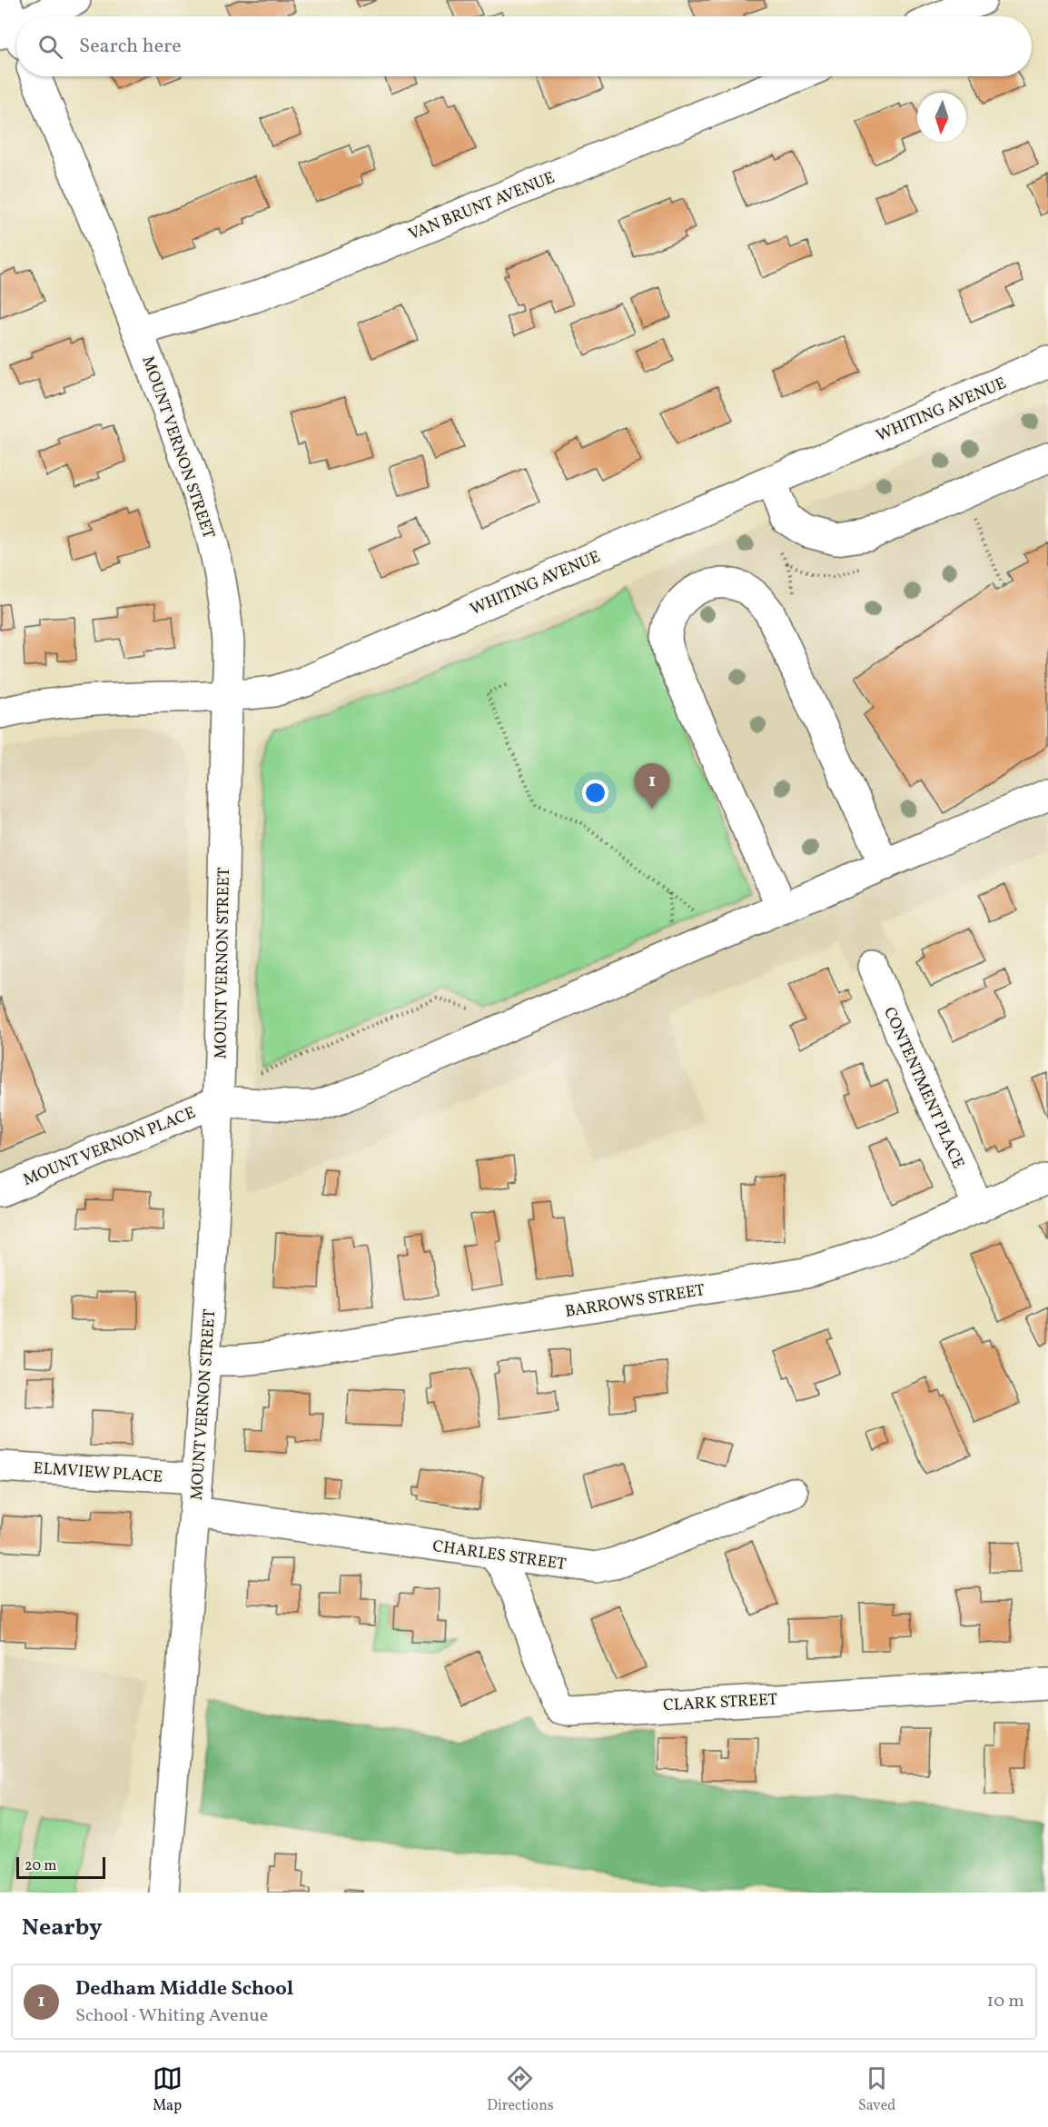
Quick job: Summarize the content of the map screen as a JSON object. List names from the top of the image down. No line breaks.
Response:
{"streets":{"street":["VAN BRUNT AVENUE","WHITING AVENUE","MOUNT VERNON STREET","CONTENTMENT PLACE","MOUNT VERNON PLACE","BARROWS STREET","ELMVIEW PLACE","CHARLES STREET","CLARK STREET"]},"crossings":[["VAN BRUNT AVENUE","MOUNT VERNON STREET"],["WHITING AVENUE","MOUNT VERNON STREET"],["MOUNT VERNON STREET","MOUNT VERNON PLACE"],["MOUNT VERNON STREET","BARROWS STREET"],["MOUNT VERNON STREET","ELMVIEW PLACE"],["MOUNT VERNON STREET","CHARLES STREET"],["CONTENTMENT PLACE","BARROWS STREET"],["CHARLES STREET","CLARK STREET"]],"scale_bar":"20 m","north":"bottom","page":{"search":"Search here","pins":"1","scale":"20 m","heading":"Nearby","list":[{"mark":"1","name":"Dedham Middle School","note":"School · Whiting Avenue","value":"10 m"}],"nav":["Map","Directions","Saved"]}}
